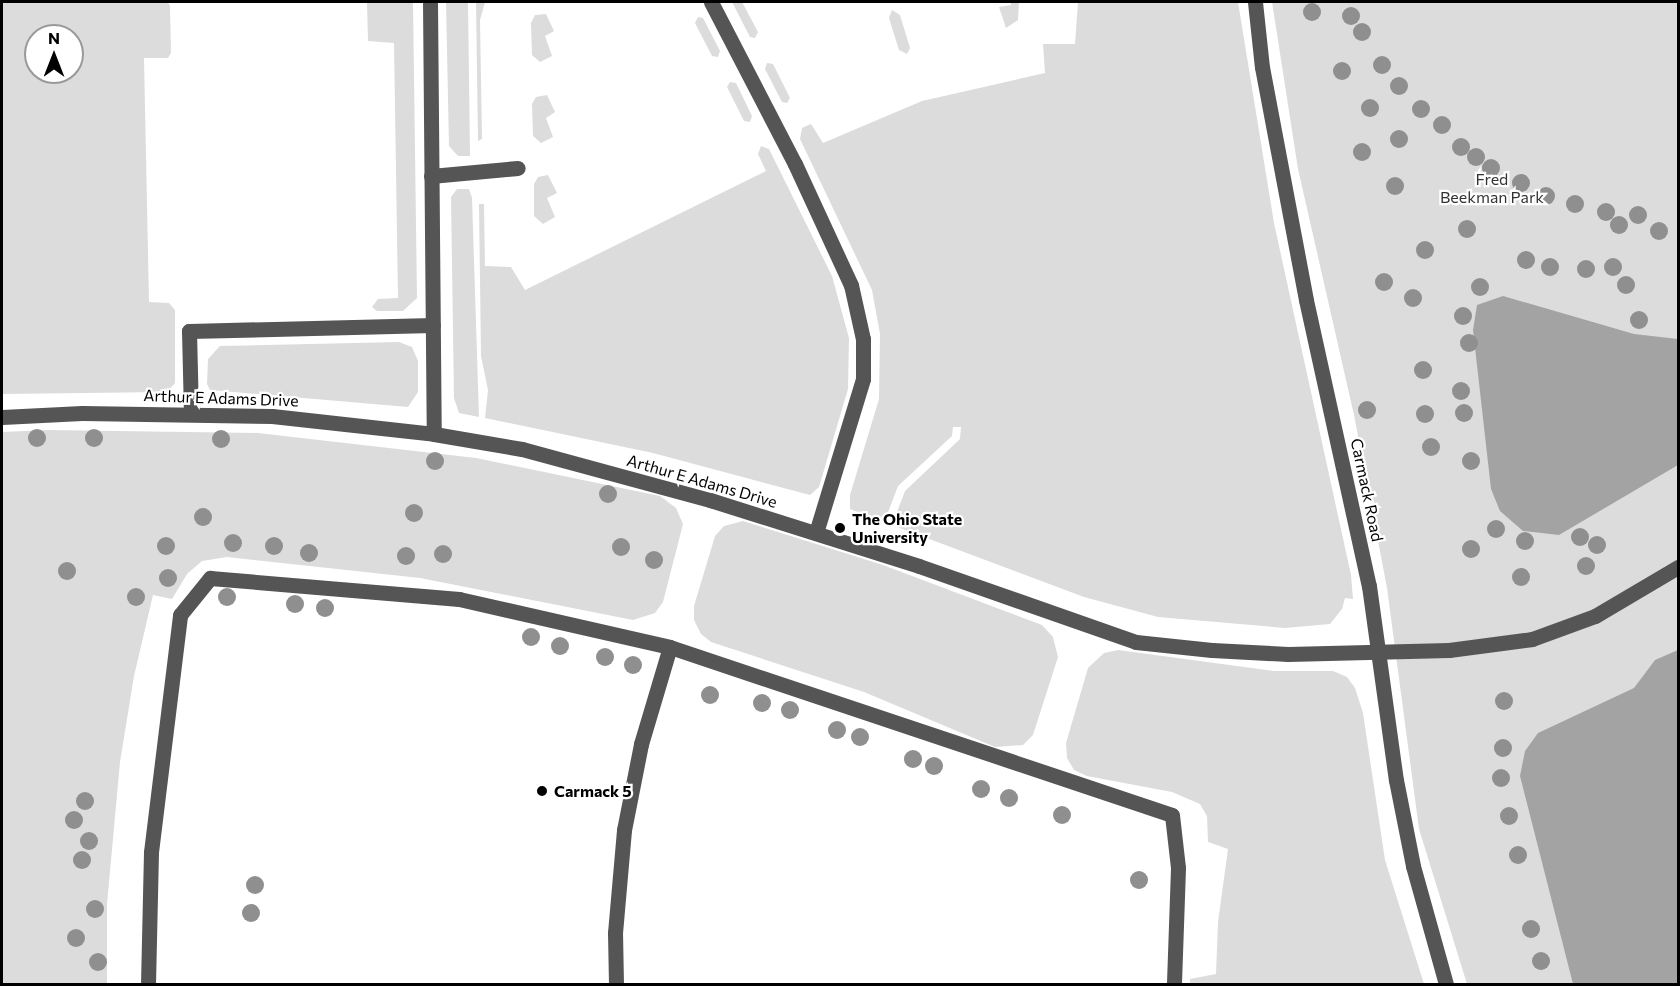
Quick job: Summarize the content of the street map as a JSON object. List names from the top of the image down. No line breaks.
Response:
{"streets":{"street":["Arthur E Adams Drive","Carmack Road"]},"crossings":[["Arthur E Adams Drive","Carmack Road"]],"parks":["Fred Beekman Park"],"places":["The Ohio State University","Carmack 5"],"north":"top"}
